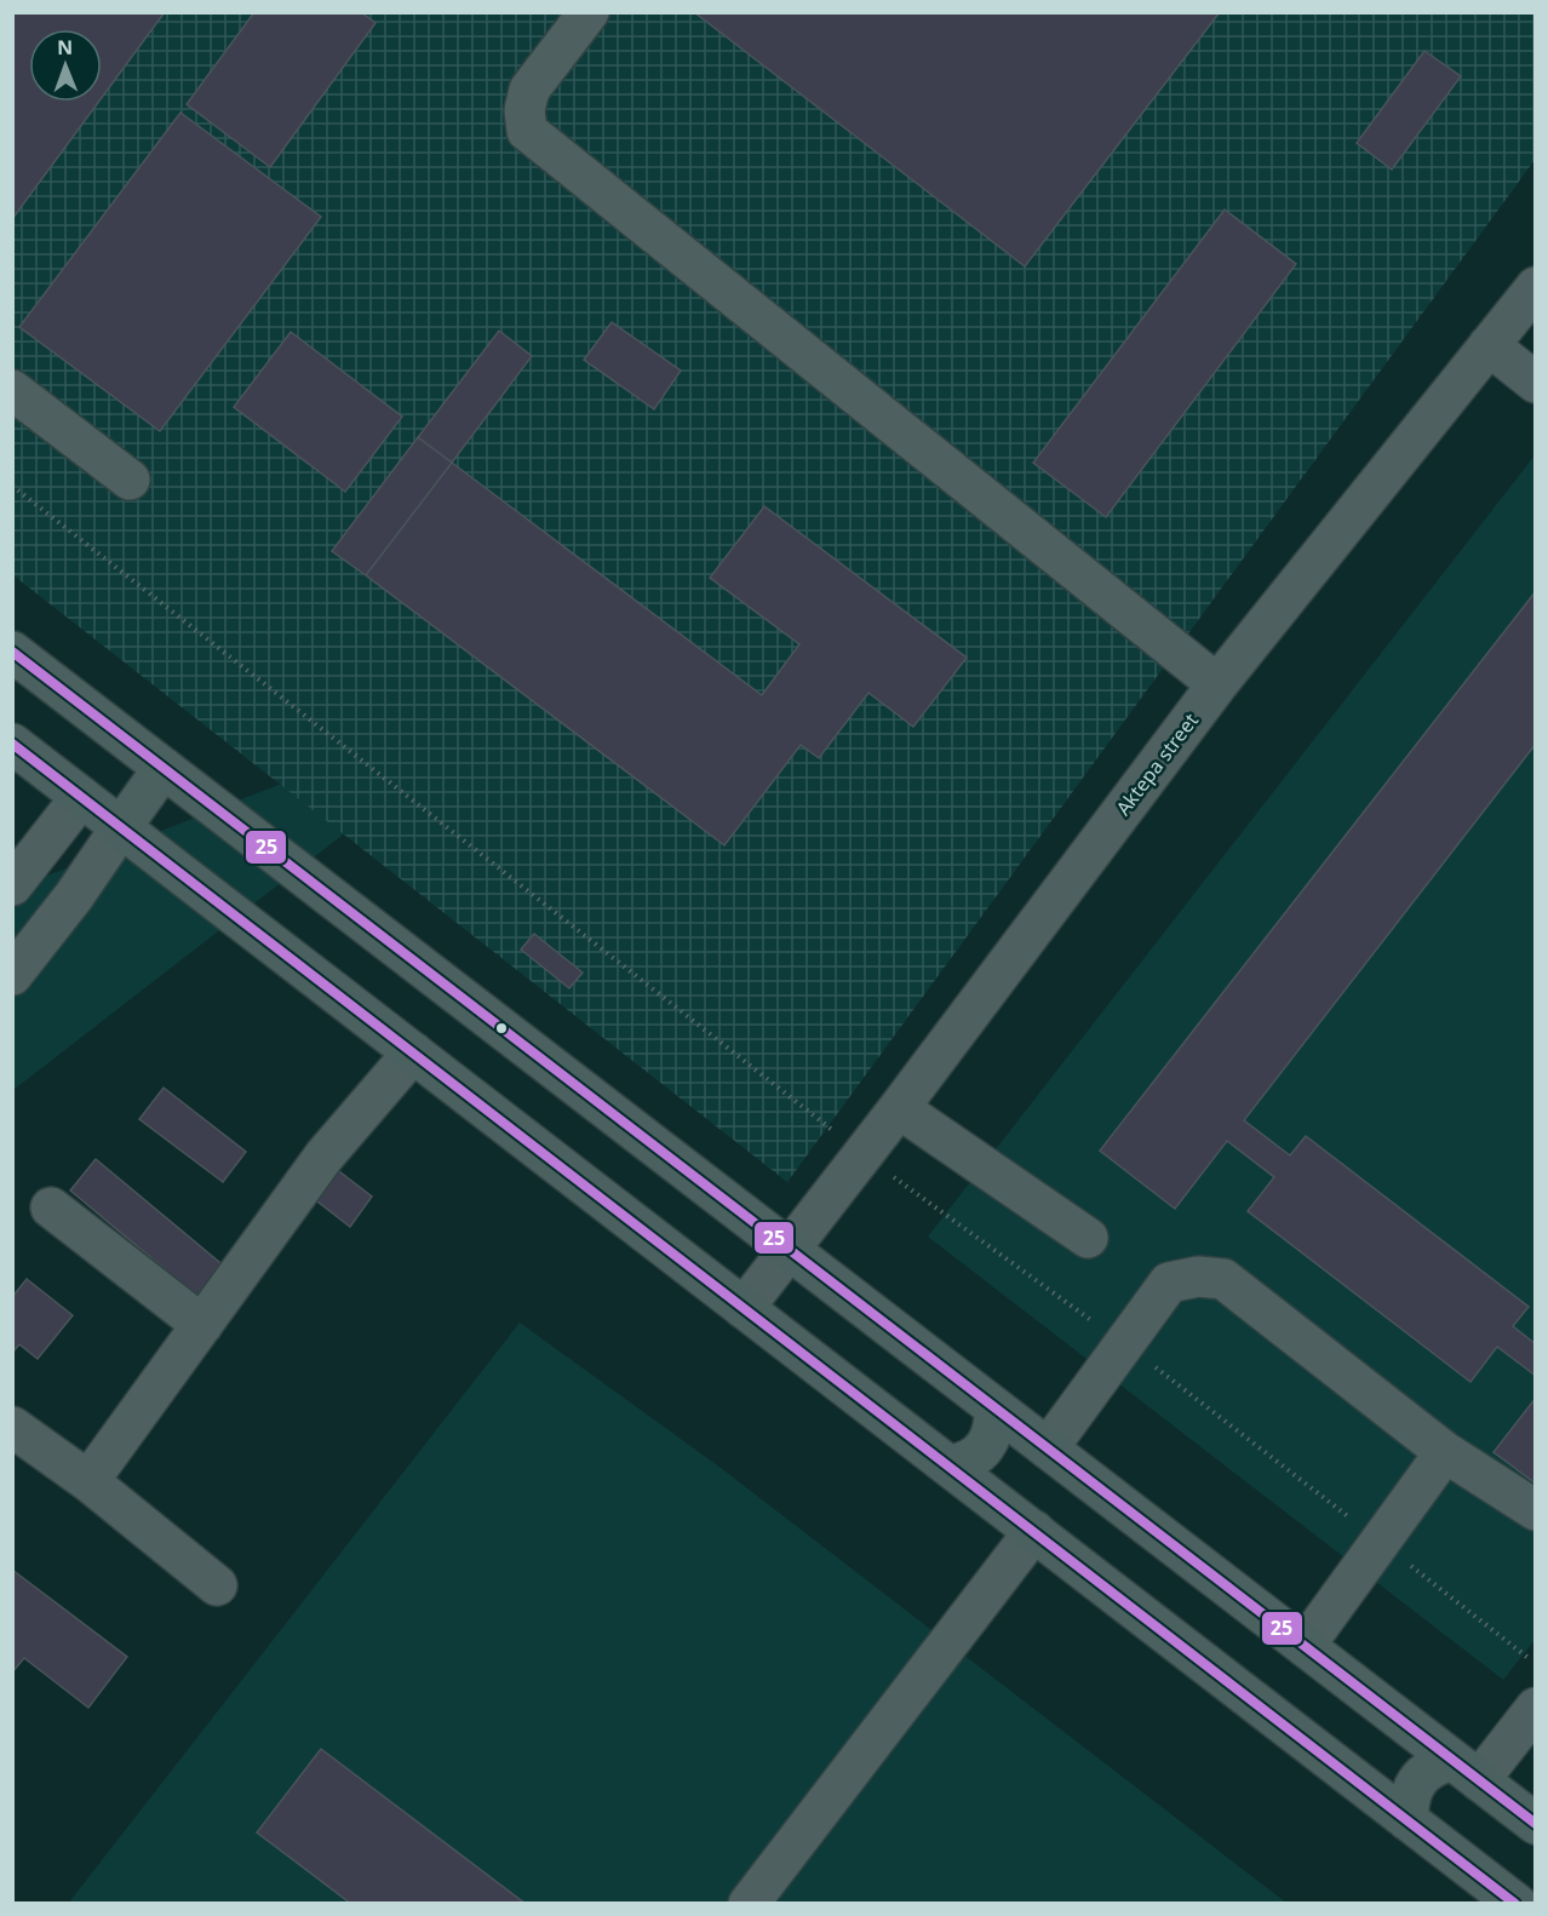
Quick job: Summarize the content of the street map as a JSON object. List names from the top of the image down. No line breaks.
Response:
{"streets":{"street":["Aktepa street"]},"lines":["transit line 25"],"north":"top"}
